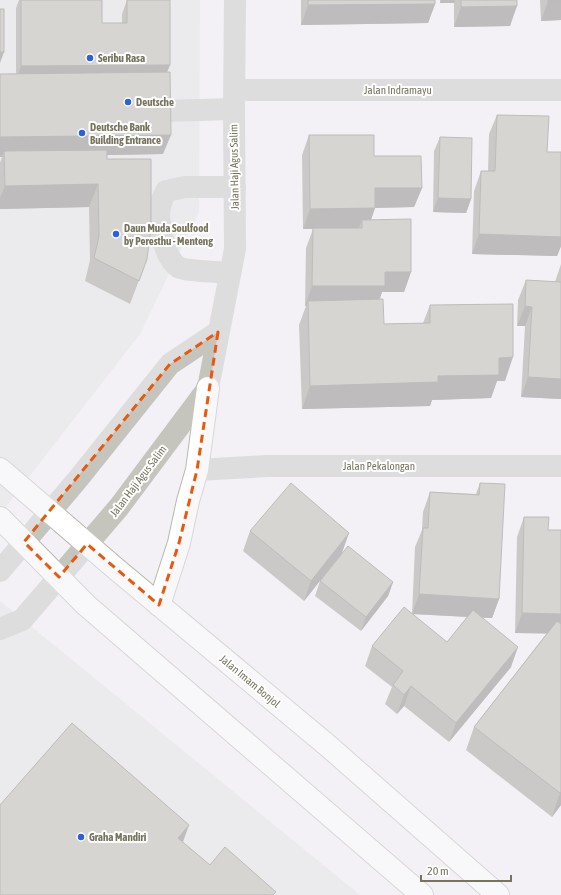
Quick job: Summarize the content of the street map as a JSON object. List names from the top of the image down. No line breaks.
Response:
{"streets":{"main road":["Jalan Imam Bonjol"],"street":["Jalan Indramayu","Jalan Haji Agus Salim","Jalan Pekalongan"]},"crossings":[["Jalan Indramayu","Jalan Haji Agus Salim"],["Jalan Haji Agus Salim","Jalan Imam Bonjol"]],"places":["Seribu Rasa","Deutsche","Deutsche Bank Building Entrance","Daun Muda Soulfood by Peresthu - Menteng","Graha Mandiri"],"scale_bar":"20 m"}
